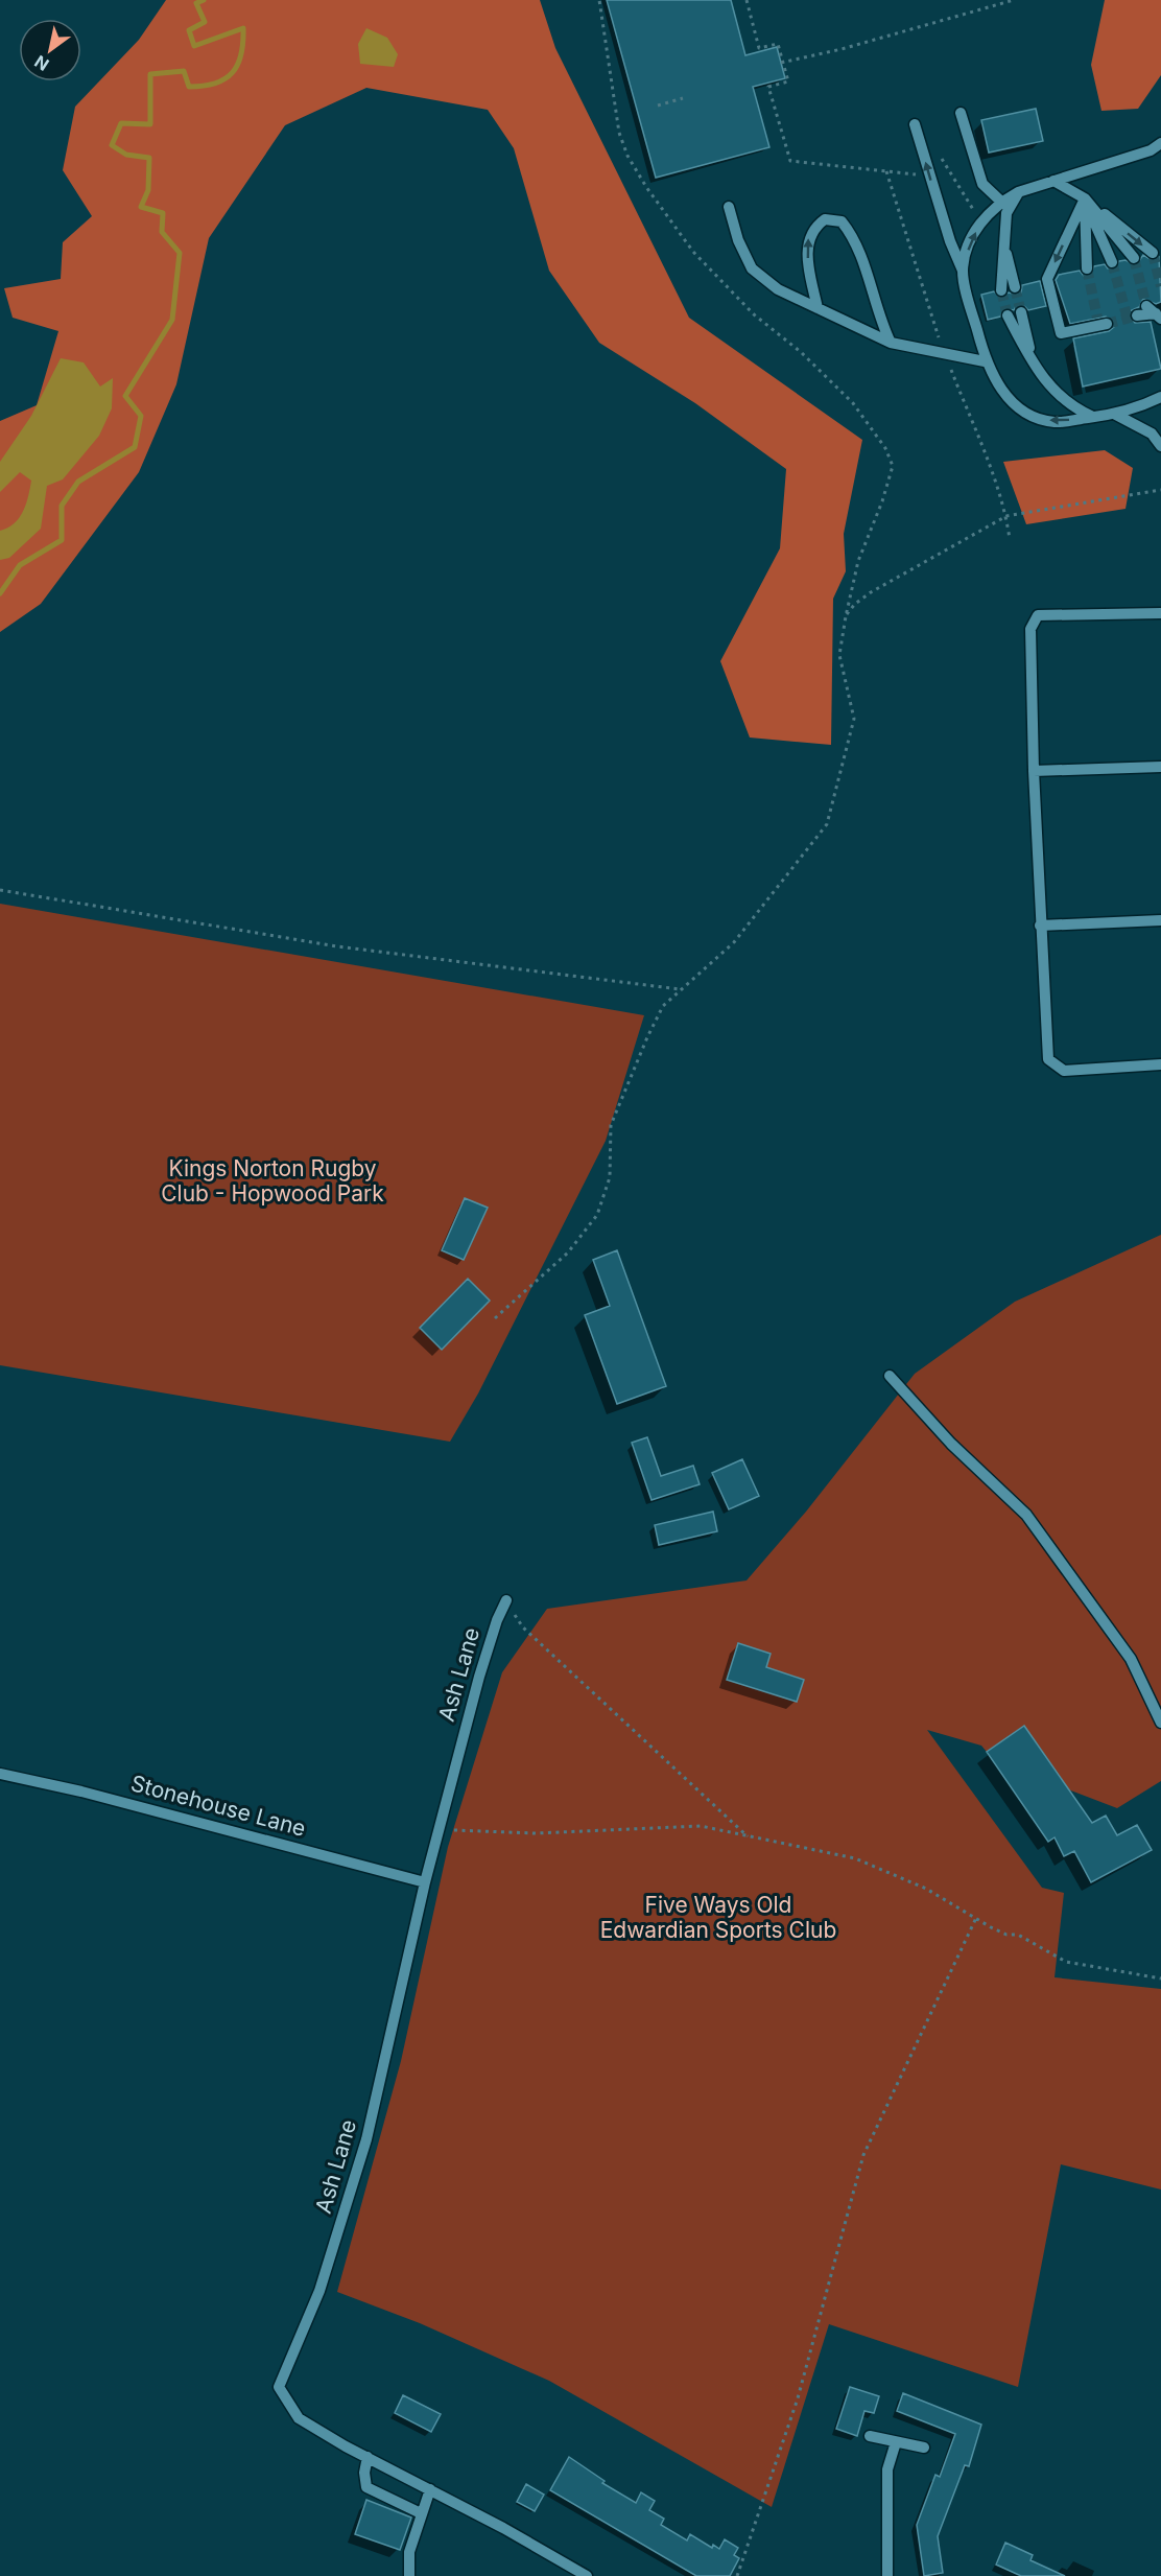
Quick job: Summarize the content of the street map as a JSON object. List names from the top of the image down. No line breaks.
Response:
{"streets":{"street":["Ash Lane","Stonehouse Lane"]},"crossings":[["Ash Lane","Stonehouse Lane"]],"parks":["Kings Norton Rugby Club - Hopwood Park","Five Ways Old Edwardian Sports Club"],"north":"bottom left"}
